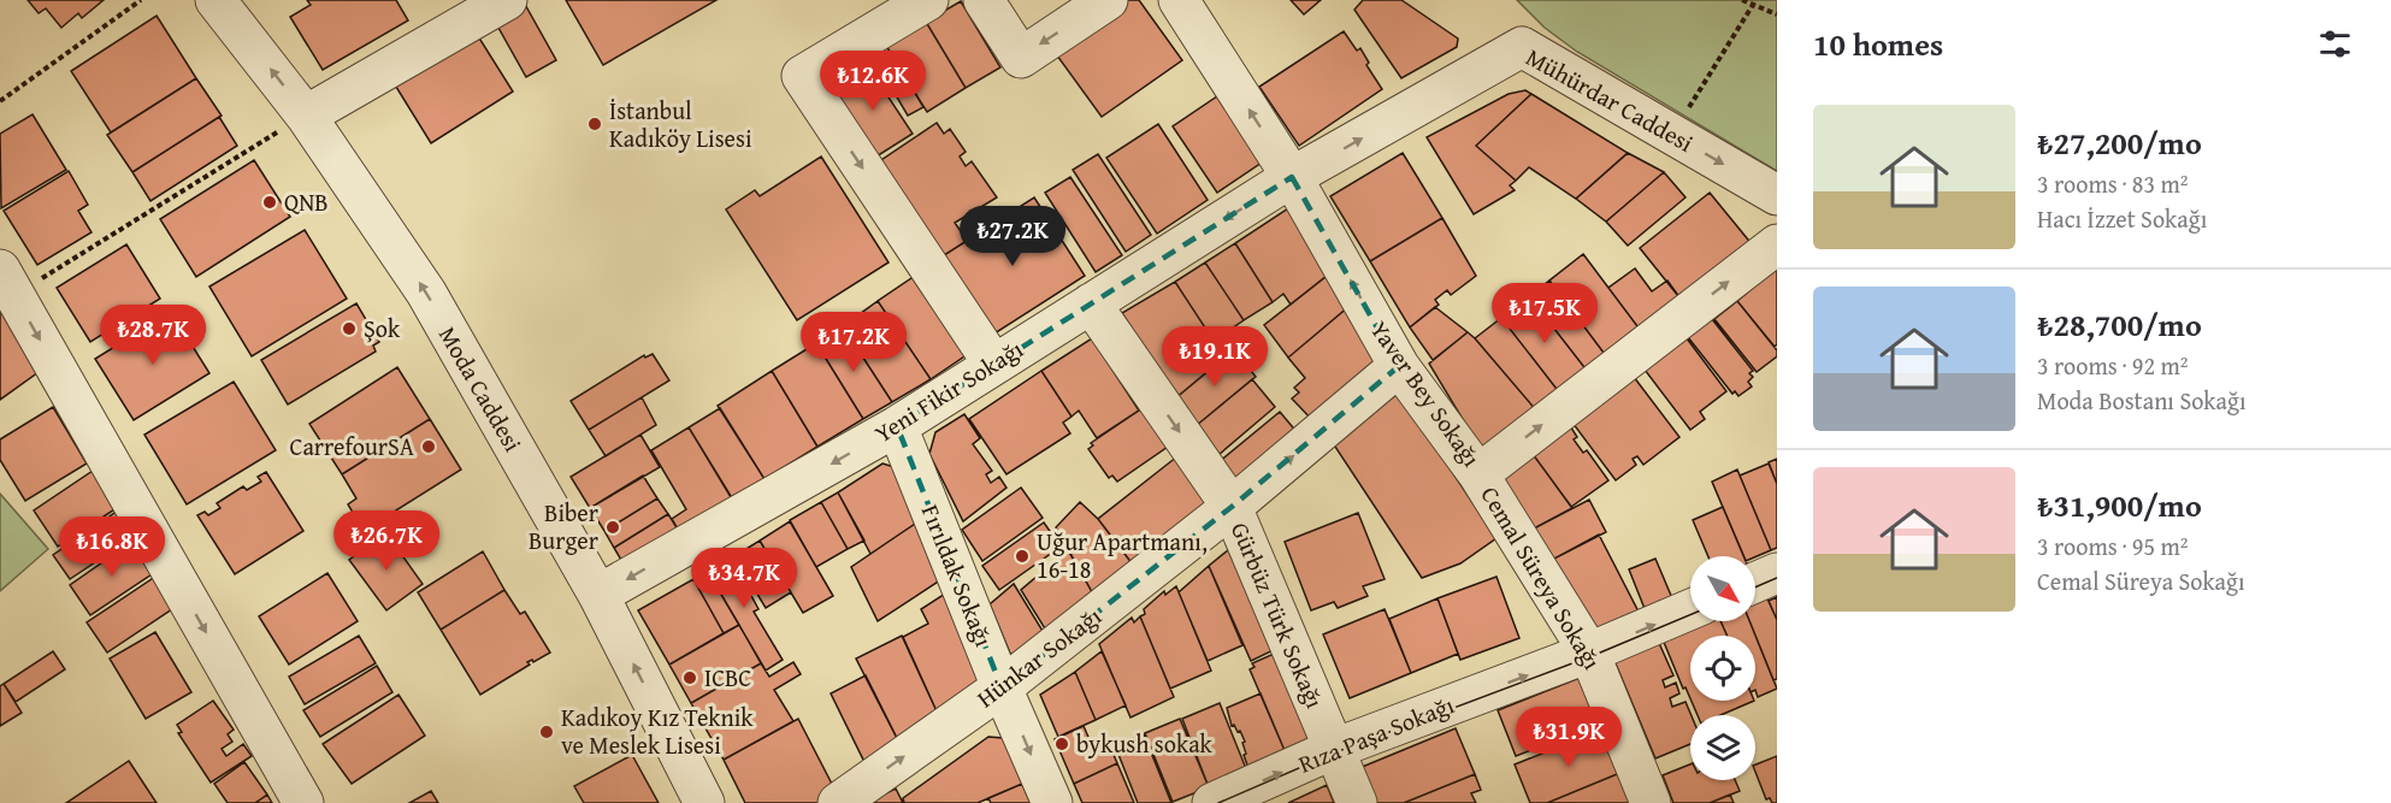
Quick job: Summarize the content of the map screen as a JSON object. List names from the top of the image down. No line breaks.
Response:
{"streets":{"street":["Mühürdar Caddesi","Moda Caddesi","Yeni Fikir Sokağı","Yaver Bey Sokağı","Fırıldak Sokağı","Cemal Süreya Sokağı","Gürbüz Türk Sokağı","Hünkar Sokağı","Rıza Paşa Sokağı"]},"crossings":[["Mühürdar Caddesi","Yeni Fikir Sokağı"],["Mühürdar Caddesi","Yaver Bey Sokağı"],["Moda Caddesi","Yeni Fikir Sokağı"],["Yeni Fikir Sokağı","Yaver Bey Sokağı"],["Yeni Fikir Sokağı","Fırıldak Sokağı"],["Yeni Fikir Sokağı","Gürbüz Türk Sokağı"],["Yaver Bey Sokağı","Cemal Süreya Sokağı"],["Yaver Bey Sokağı","Hünkar Sokağı"],["Fırıldak Sokağı","Hünkar Sokağı"],["Cemal Süreya Sokağı","Rıza Paşa Sokağı"],["Gürbüz Türk Sokağı","Hünkar Sokağı"],["Gürbüz Türk Sokağı","Rıza Paşa Sokağı"]],"one_way":["Mühürdar Caddesi","Moda Caddesi","Yeni Fikir Sokağı","Gürbüz Türk Sokağı","Hünkar Sokağı","Rıza Paşa Sokağı"],"places":["İstanbul Kadıköy Lisesi","QNB","Şok","CarrefourSA","Biber Burger","Uğur Apartmanı, 16-18","ICBC","Kadıkoy Kız Teknik ve Meslek Lisesi","bykush sokak"],"north":"bottom right","page":{"heading":"10 homes","price":["₺12.6K","₺27.2K","₺17.5K","₺28.7K","₺17.2K","₺19.1K","₺26.7K","₺16.8K","₺34.7K","₺31.9K"],"list":[{"name":"₺27,200/mo","note":"3 rooms · 83 m² · Hacı İzzet Sokağı"},{"name":"₺28,700/mo","note":"3 rooms · 92 m² · Moda Bostanı Sokağı"},{"name":"₺31,900/mo","note":"3 rooms · 95 m² · Cemal Süreya Sokağı"}]}}
